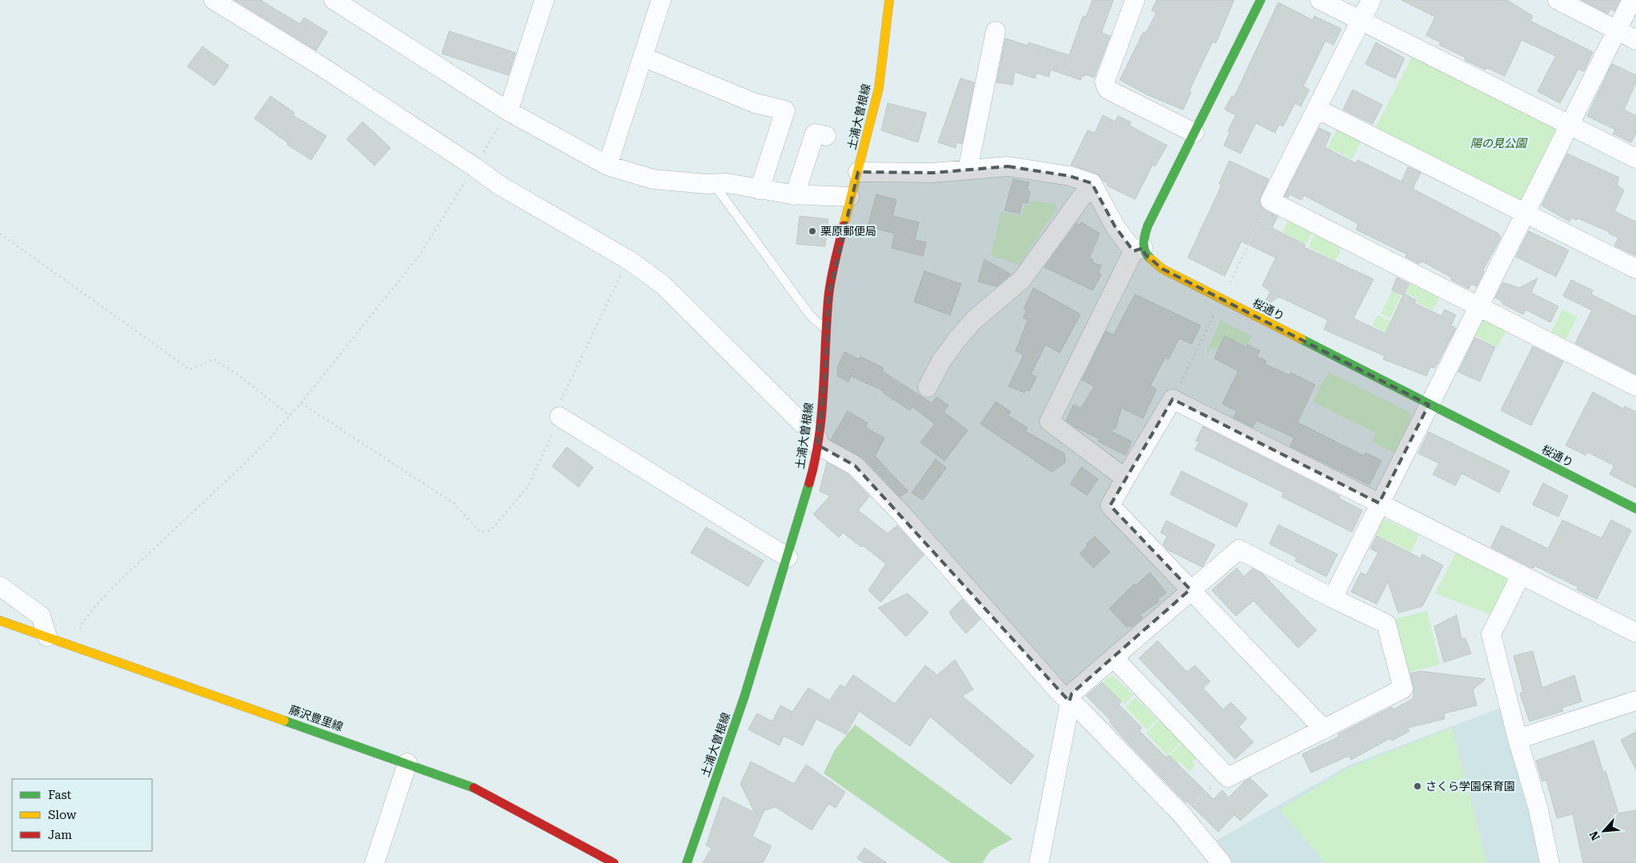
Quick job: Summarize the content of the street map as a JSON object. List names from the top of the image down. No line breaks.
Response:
{"streets":{"main road":["土浦大曽根線","桜通り","藤沢豊里線"]},"parks":["陽の見公園"],"places":["栗原郵便局","さくら学園保育園"],"legend":["Fast","Slow","Jam"],"north":"bottom left"}
